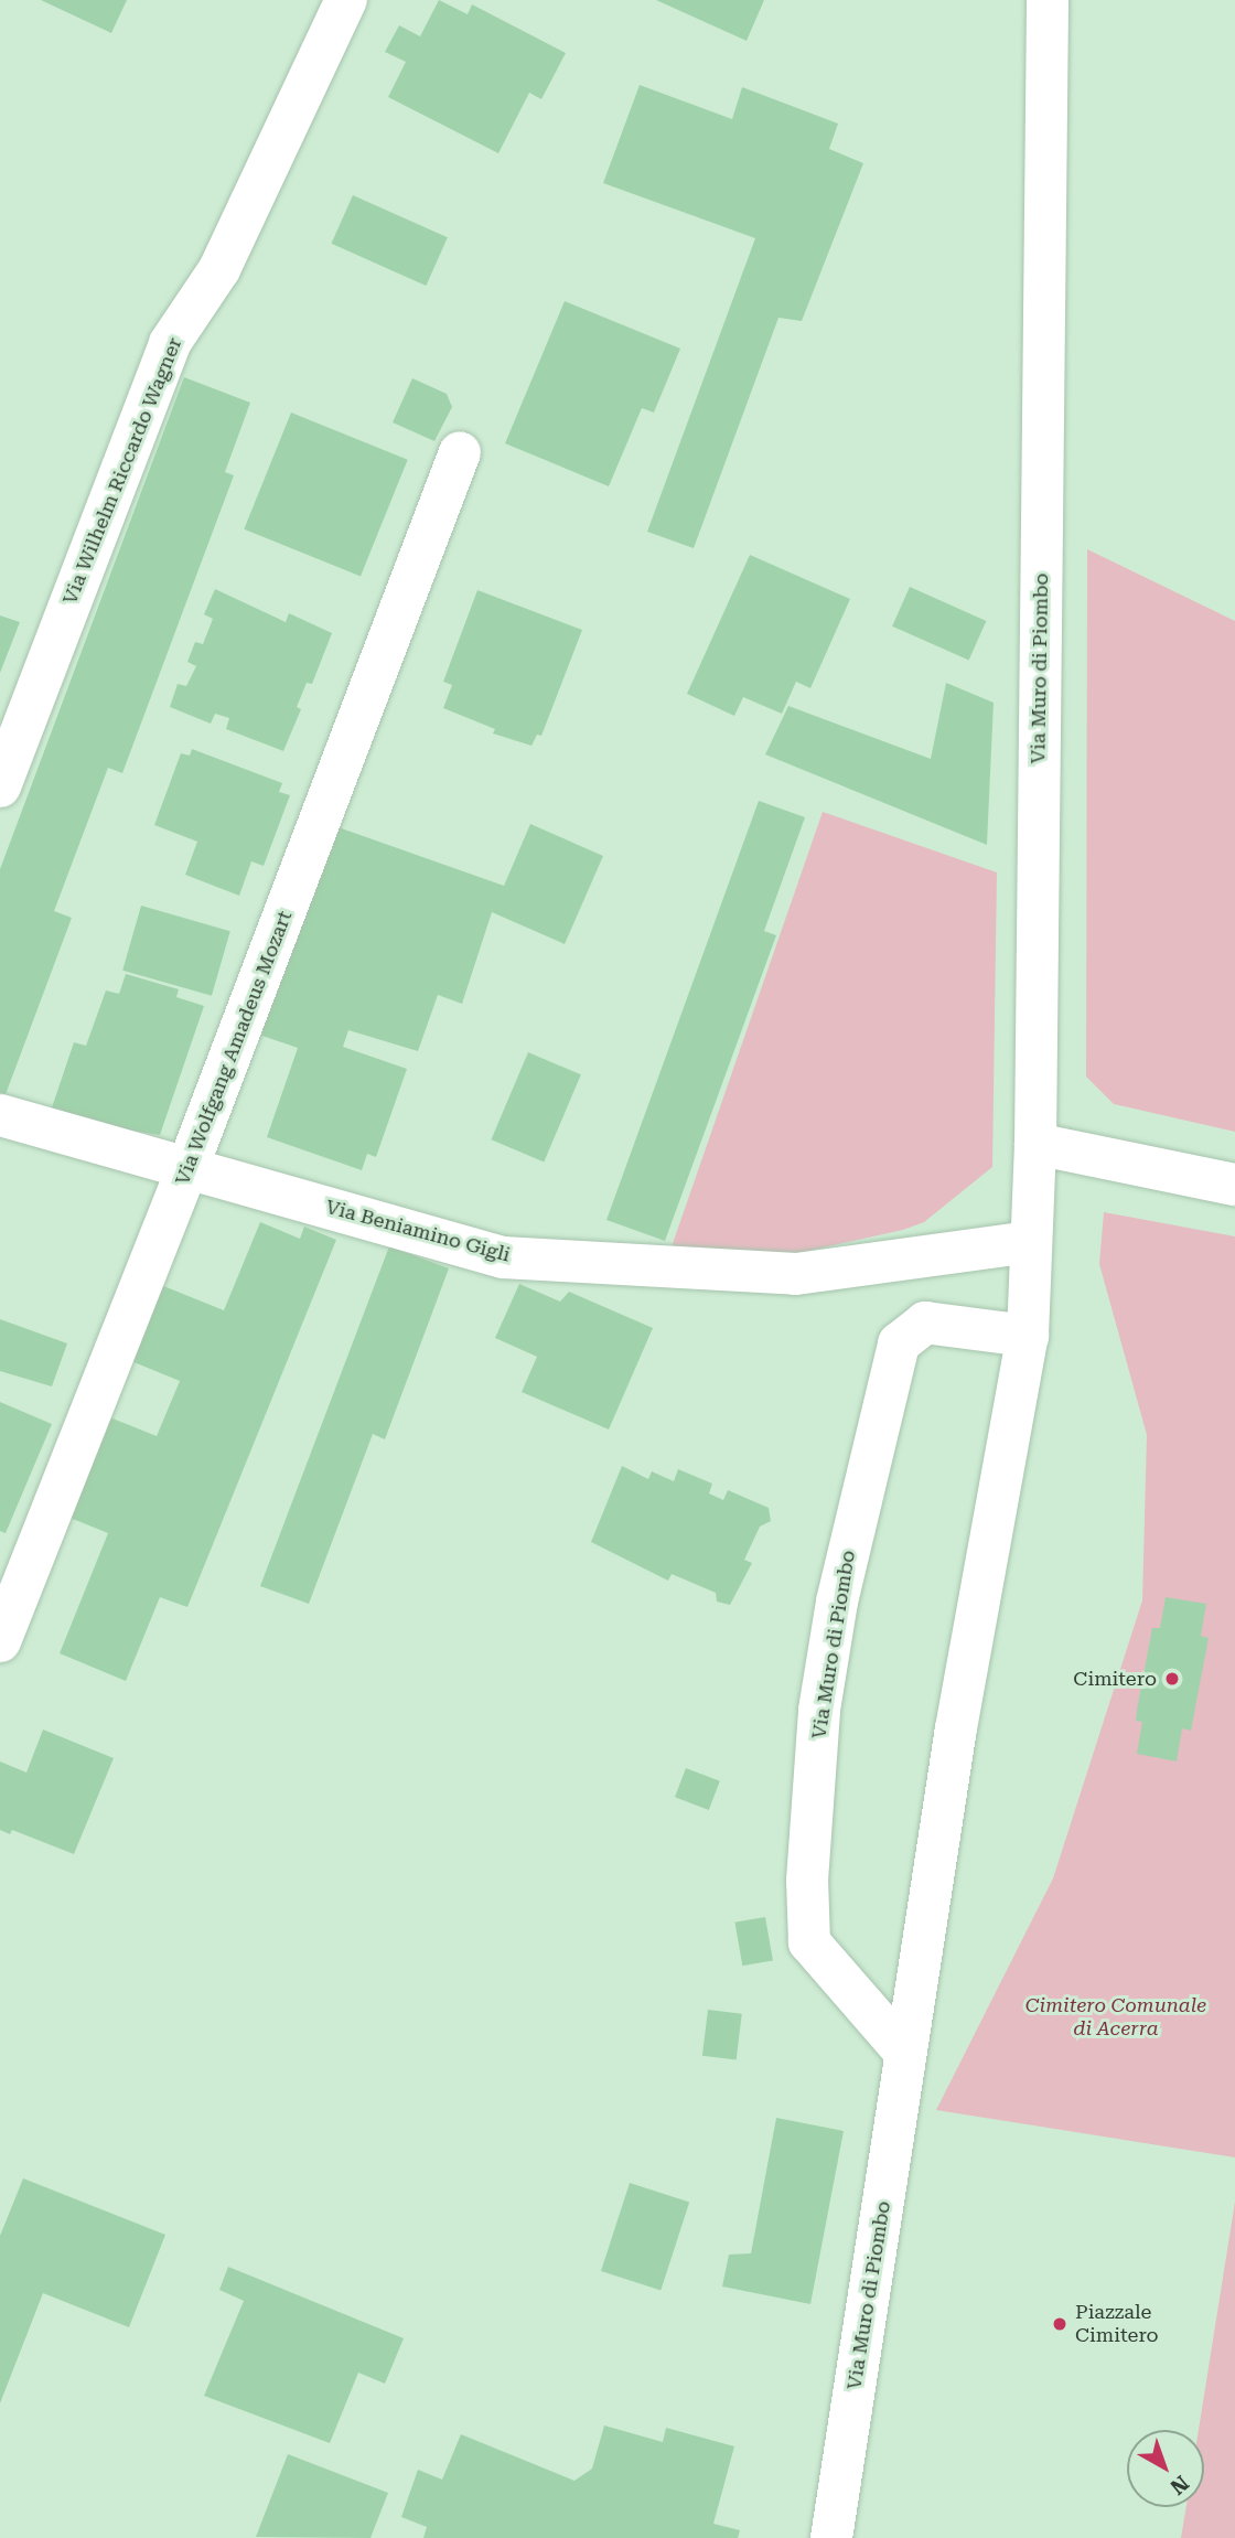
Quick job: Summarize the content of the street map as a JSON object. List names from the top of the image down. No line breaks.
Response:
{"streets":{"street":["Via Wilhelm Riccardo Wagner","Via Muro di Piombo","Via Wolfgang Amadeus Mozart","Via Beniamino Gigli"]},"crossings":[["Via Muro di Piombo","Via Beniamino Gigli"],["Via Wolfgang Amadeus Mozart","Via Beniamino Gigli"]],"parks":["Cimitero Comunale di Acerra"],"places":["Cimitero","Piazzale Cimitero"],"north":"bottom right"}
